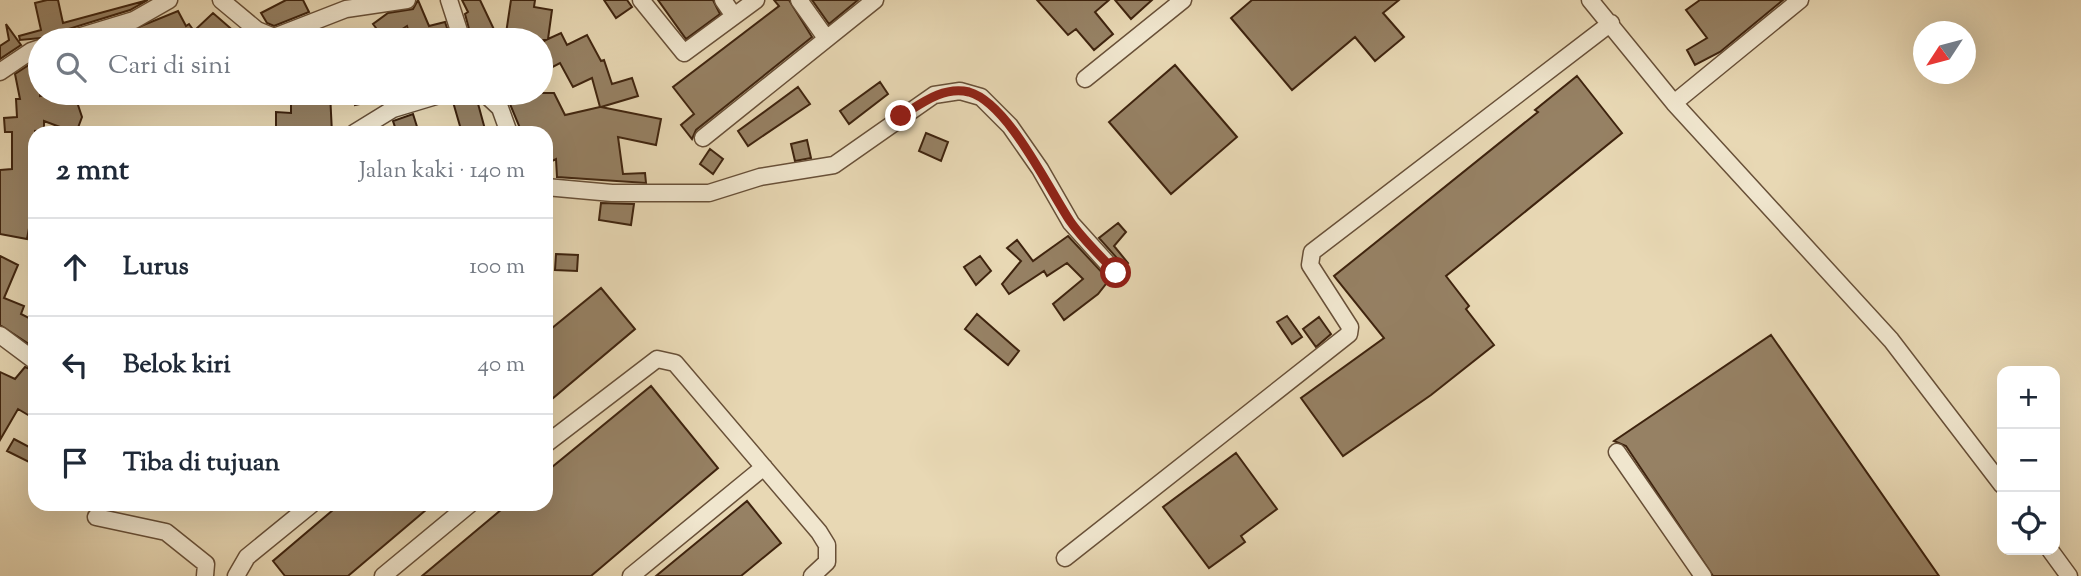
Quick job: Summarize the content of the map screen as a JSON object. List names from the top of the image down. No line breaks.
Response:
{"north":"bottom left","page":{"search":"Cari di sini","heading":["2 mnt","Jalan kaki · 140 m"],"list":[["Lurus","100 m"],["Belok kiri","40 m"],"Tiba di tujuan"],"map_buttons":["+","−"]}}
